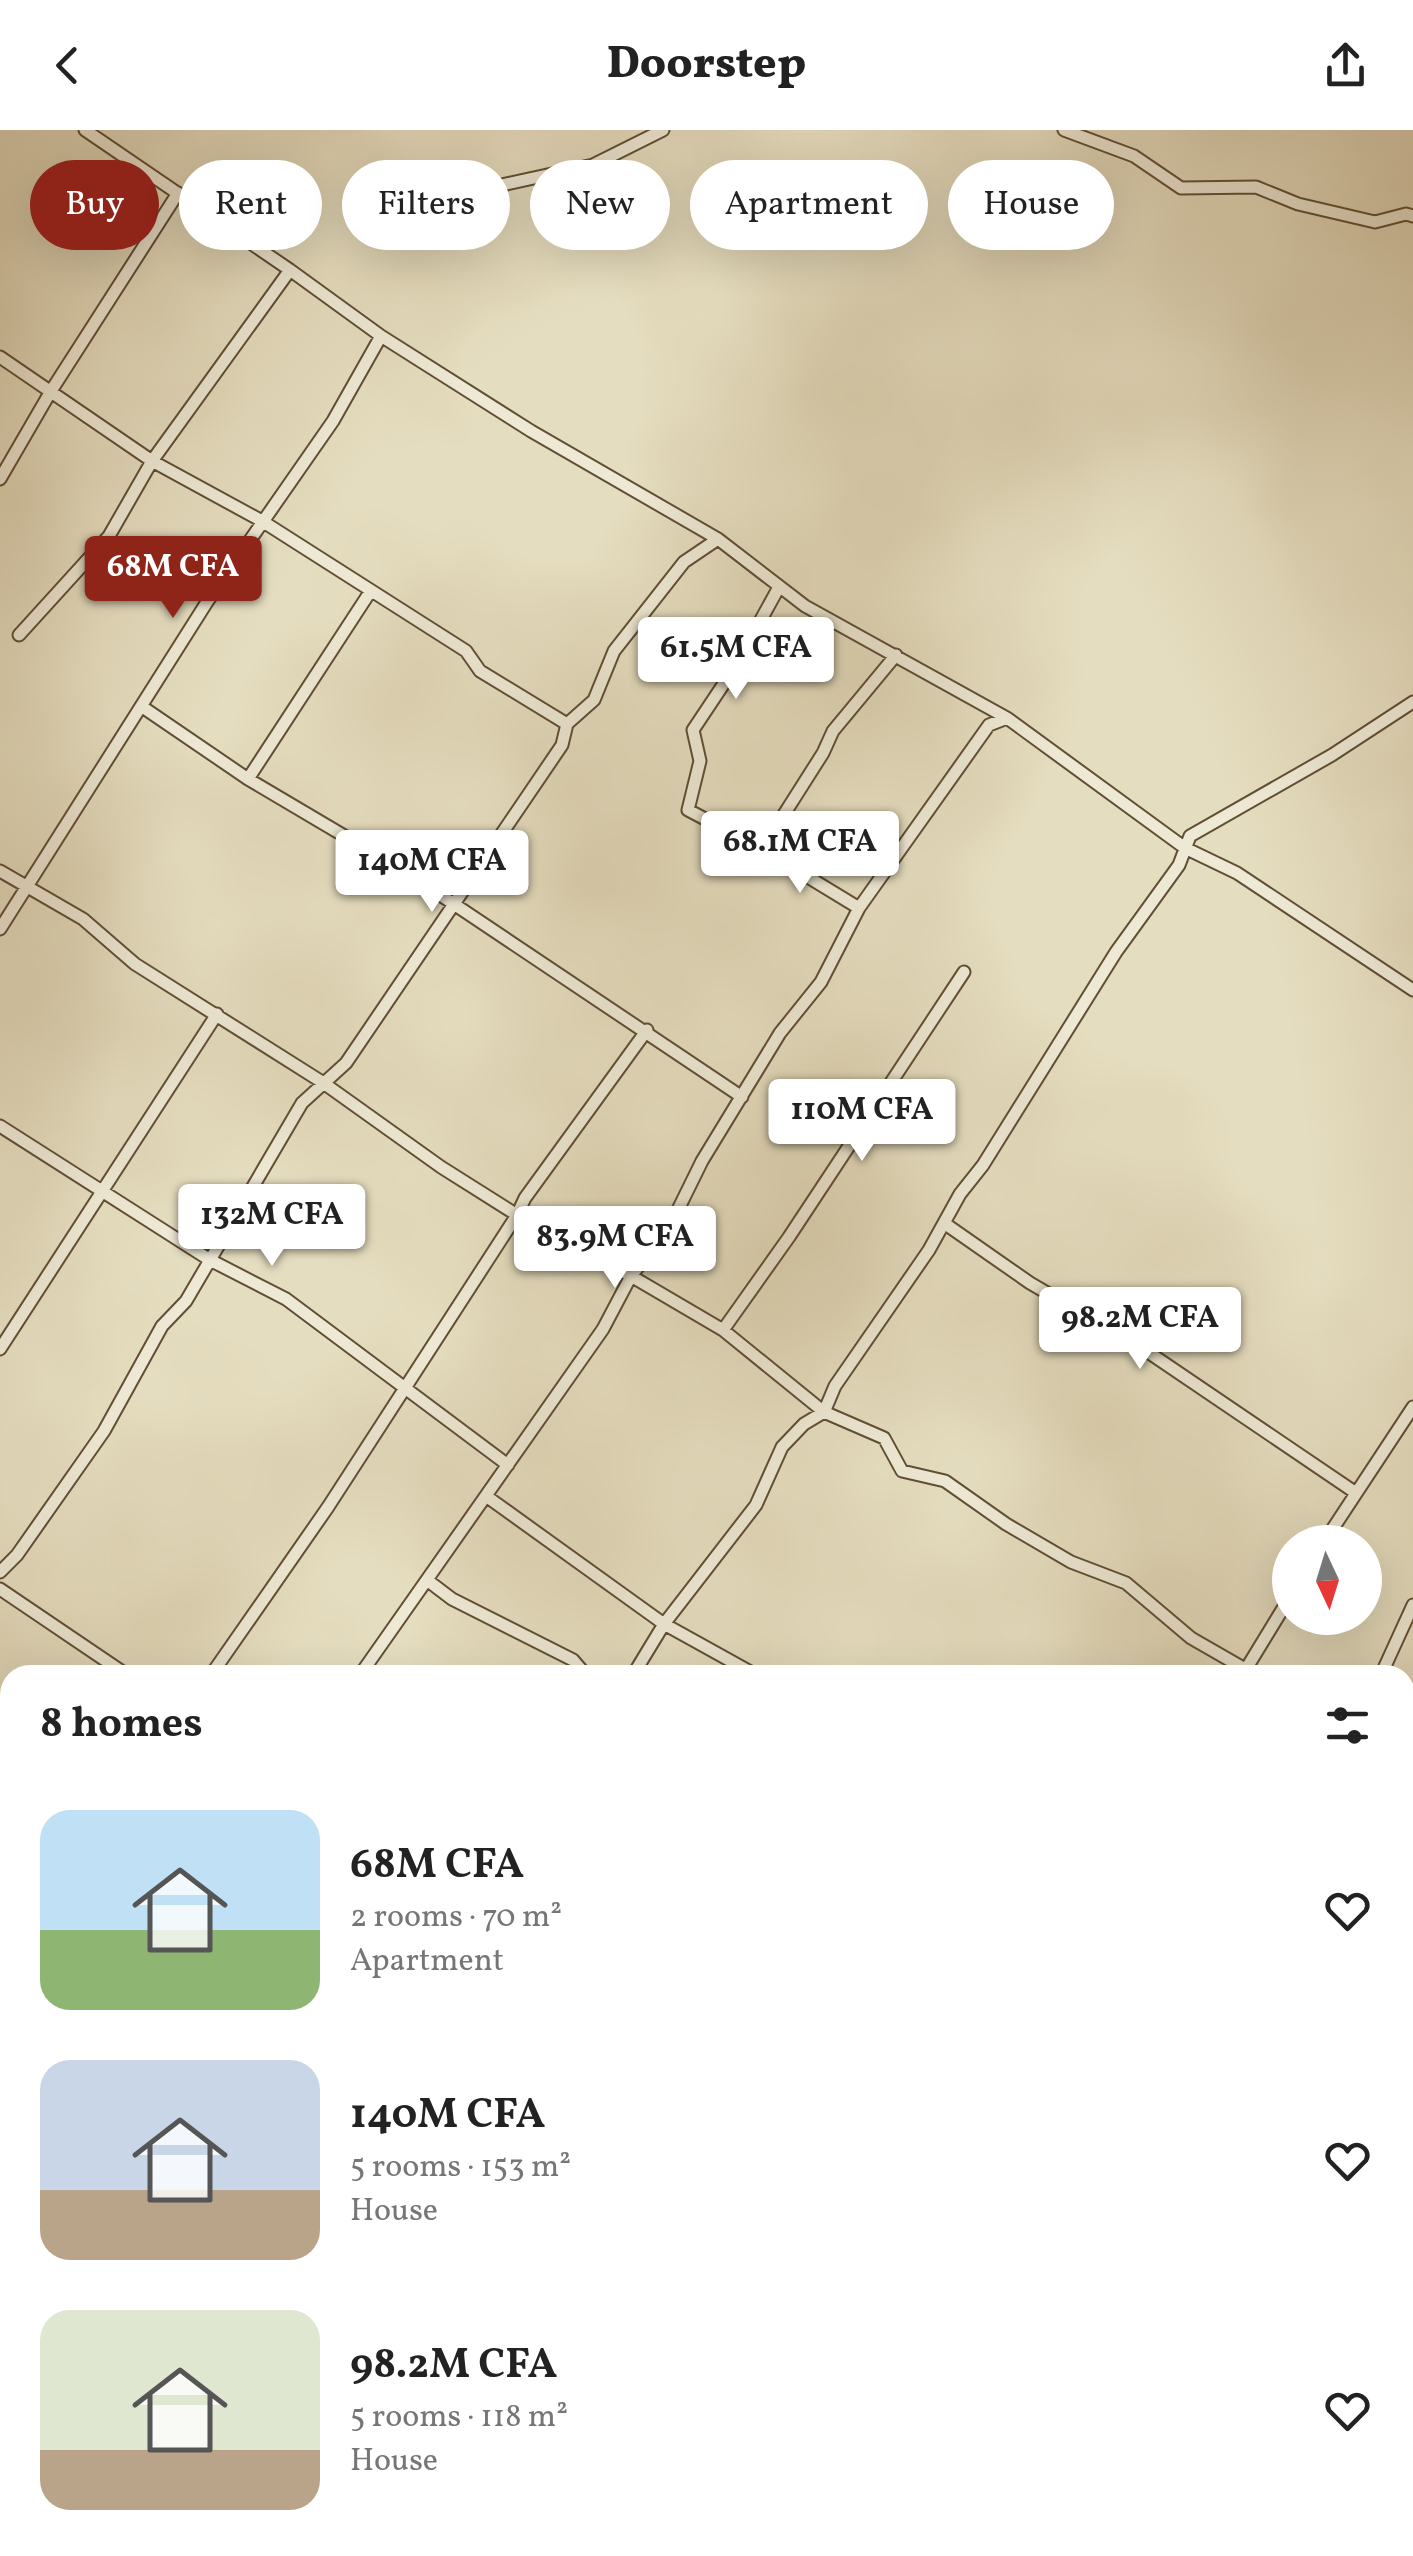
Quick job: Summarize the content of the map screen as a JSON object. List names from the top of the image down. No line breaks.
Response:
{"north":"bottom","page":{"header":"Doorstep","chip":["Buy","Rent","Filters","New","Apartment","House"],"price":["68M CFA","61.5M CFA","68.1M CFA","140M CFA","110M CFA","132M CFA","83.9M CFA","98.2M CFA"],"heading":"8 homes","list":[{"name":"68M CFA","note":"2 rooms · 70 m² · Apartment"},{"name":"140M CFA","note":"5 rooms · 153 m² · House"},{"name":"98.2M CFA","note":"5 rooms · 118 m² · House"}]}}
